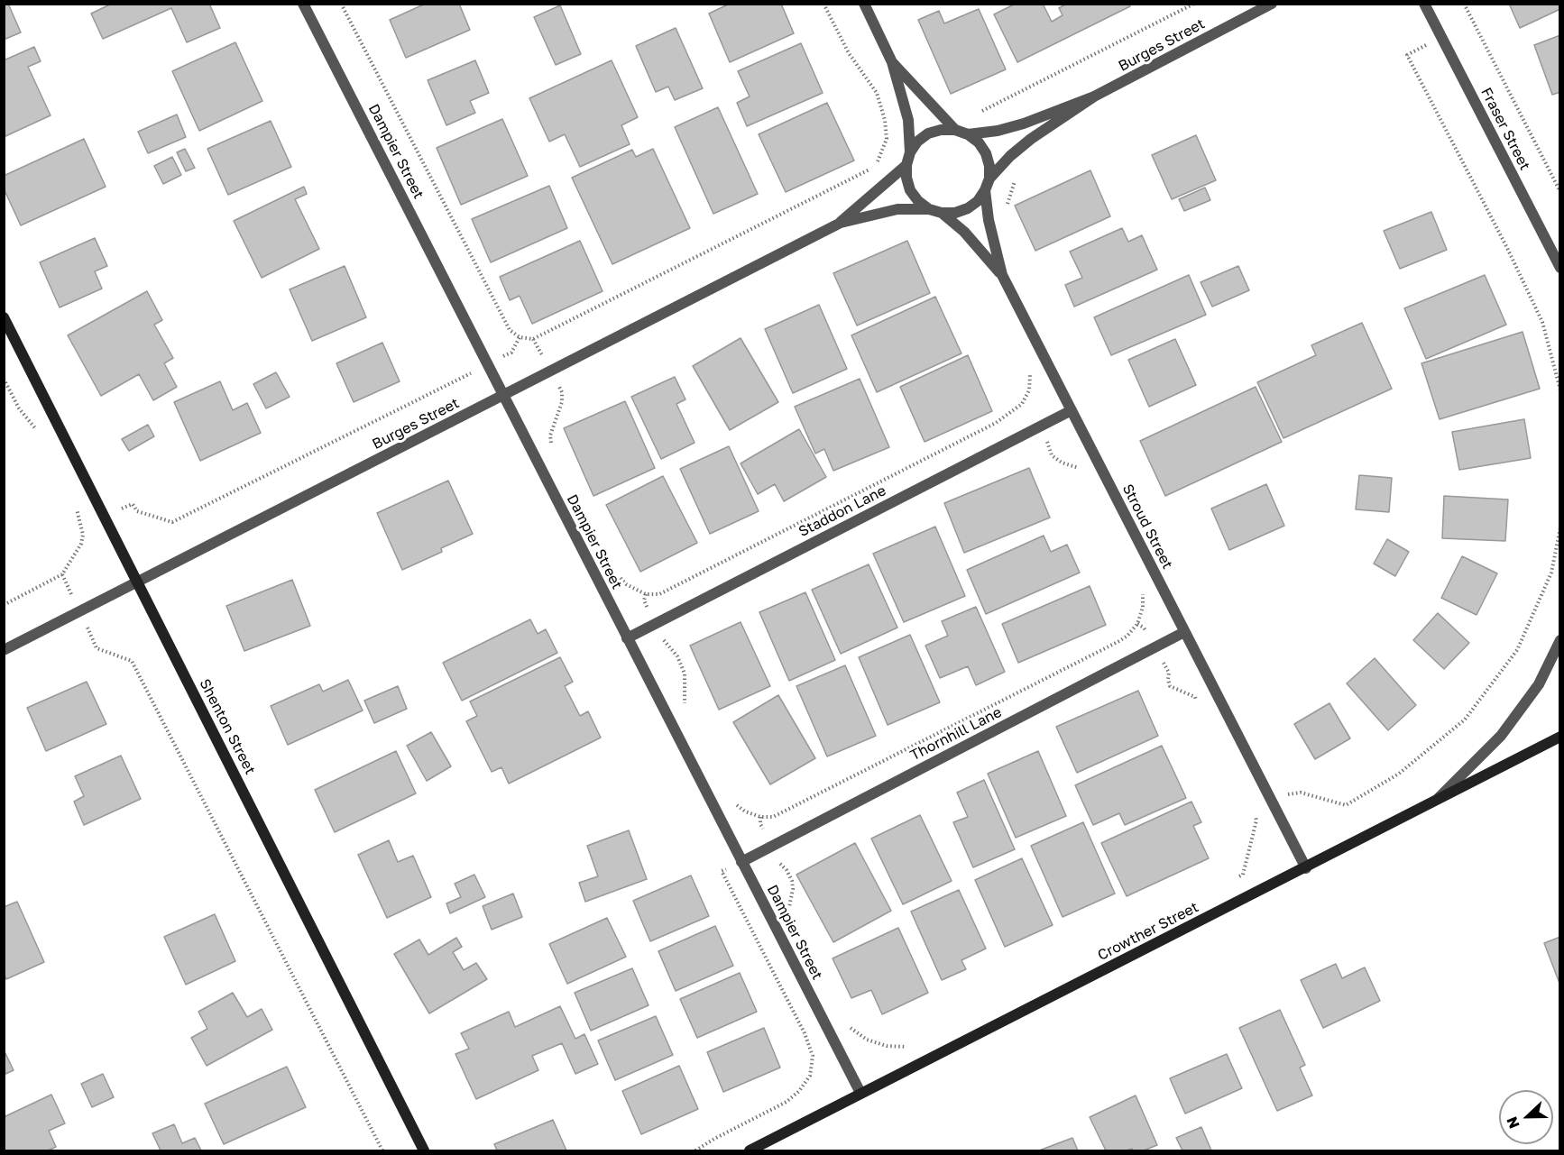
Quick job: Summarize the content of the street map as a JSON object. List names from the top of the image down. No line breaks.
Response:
{"streets":{"main road":["Shenton Street","Crowther Street"],"street":["Burges Street","Fraser Street","Dampier Street","Staddon Lane","Stroud Street","Thornhill Lane"]},"crossings":[["Burges Street","Dampier Street"],["Burges Street","Stroud Street"],["Burges Street","Shenton Street"],["Dampier Street","Staddon Lane"],["Dampier Street","Thornhill Lane"],["Dampier Street","Crowther Street"],["Staddon Lane","Stroud Street"],["Stroud Street","Thornhill Lane"],["Stroud Street","Crowther Street"]],"north":"left"}
